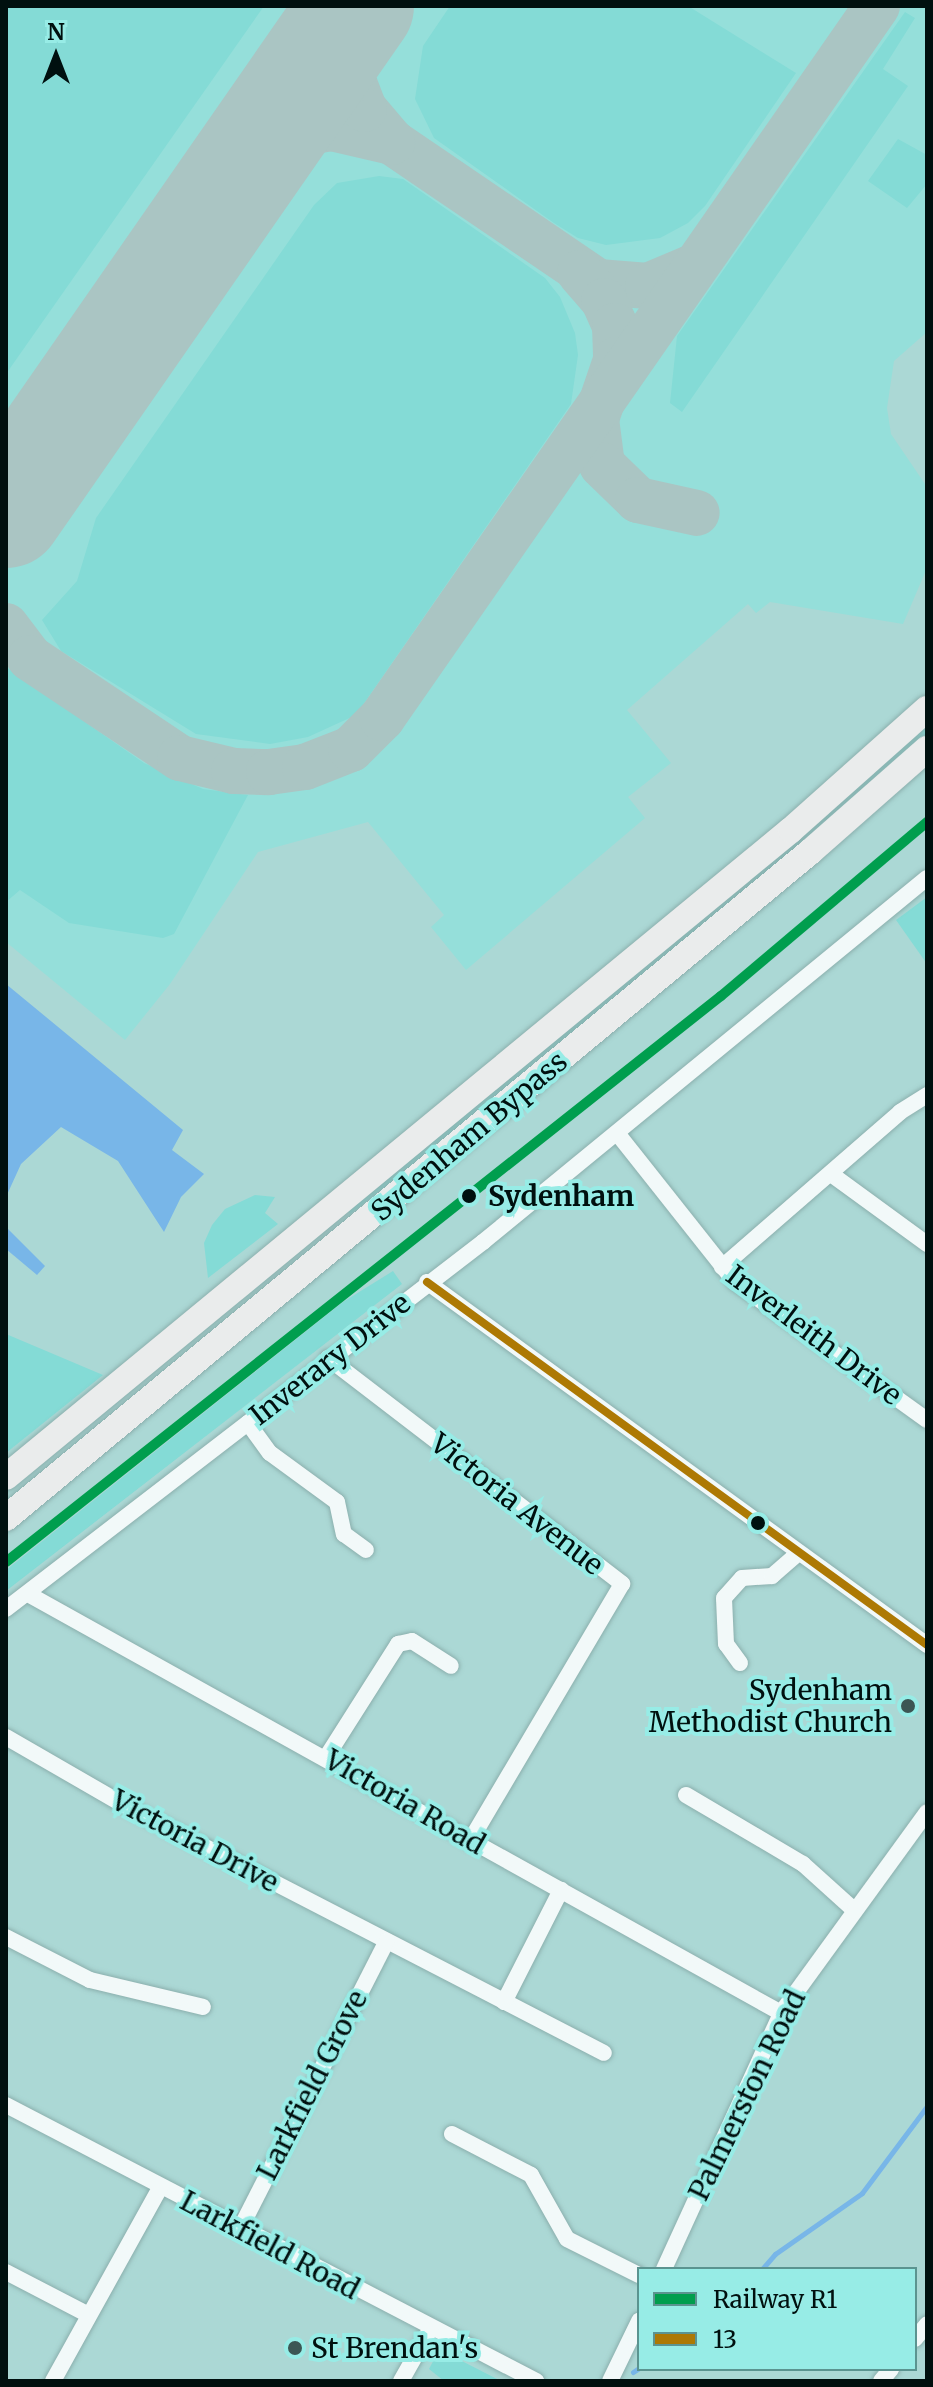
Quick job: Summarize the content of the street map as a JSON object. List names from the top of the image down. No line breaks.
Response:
{"streets":{"highway":["Sydenham Bypass"],"street":["Inverleith Drive","Inverary Drive","Victoria Avenue","Victoria Road","Victoria Drive","Larkfield Grove","Palmerston Road","Larkfield Road"]},"crossings":[["Inverleith Drive","Inverary Drive"],["Inverary Drive","Victoria Avenue"],["Inverary Drive","Victoria Road"],["Victoria Avenue","Victoria Road"],["Victoria Road","Palmerston Road"],["Victoria Drive","Larkfield Grove"],["Larkfield Grove","Larkfield Road"]],"places":["Sydenham","Sydenham Methodist Church","St Brendan's"],"lines":["rail line R1","transit line 13"],"legend":["Railway R1","13"],"north":"top"}
